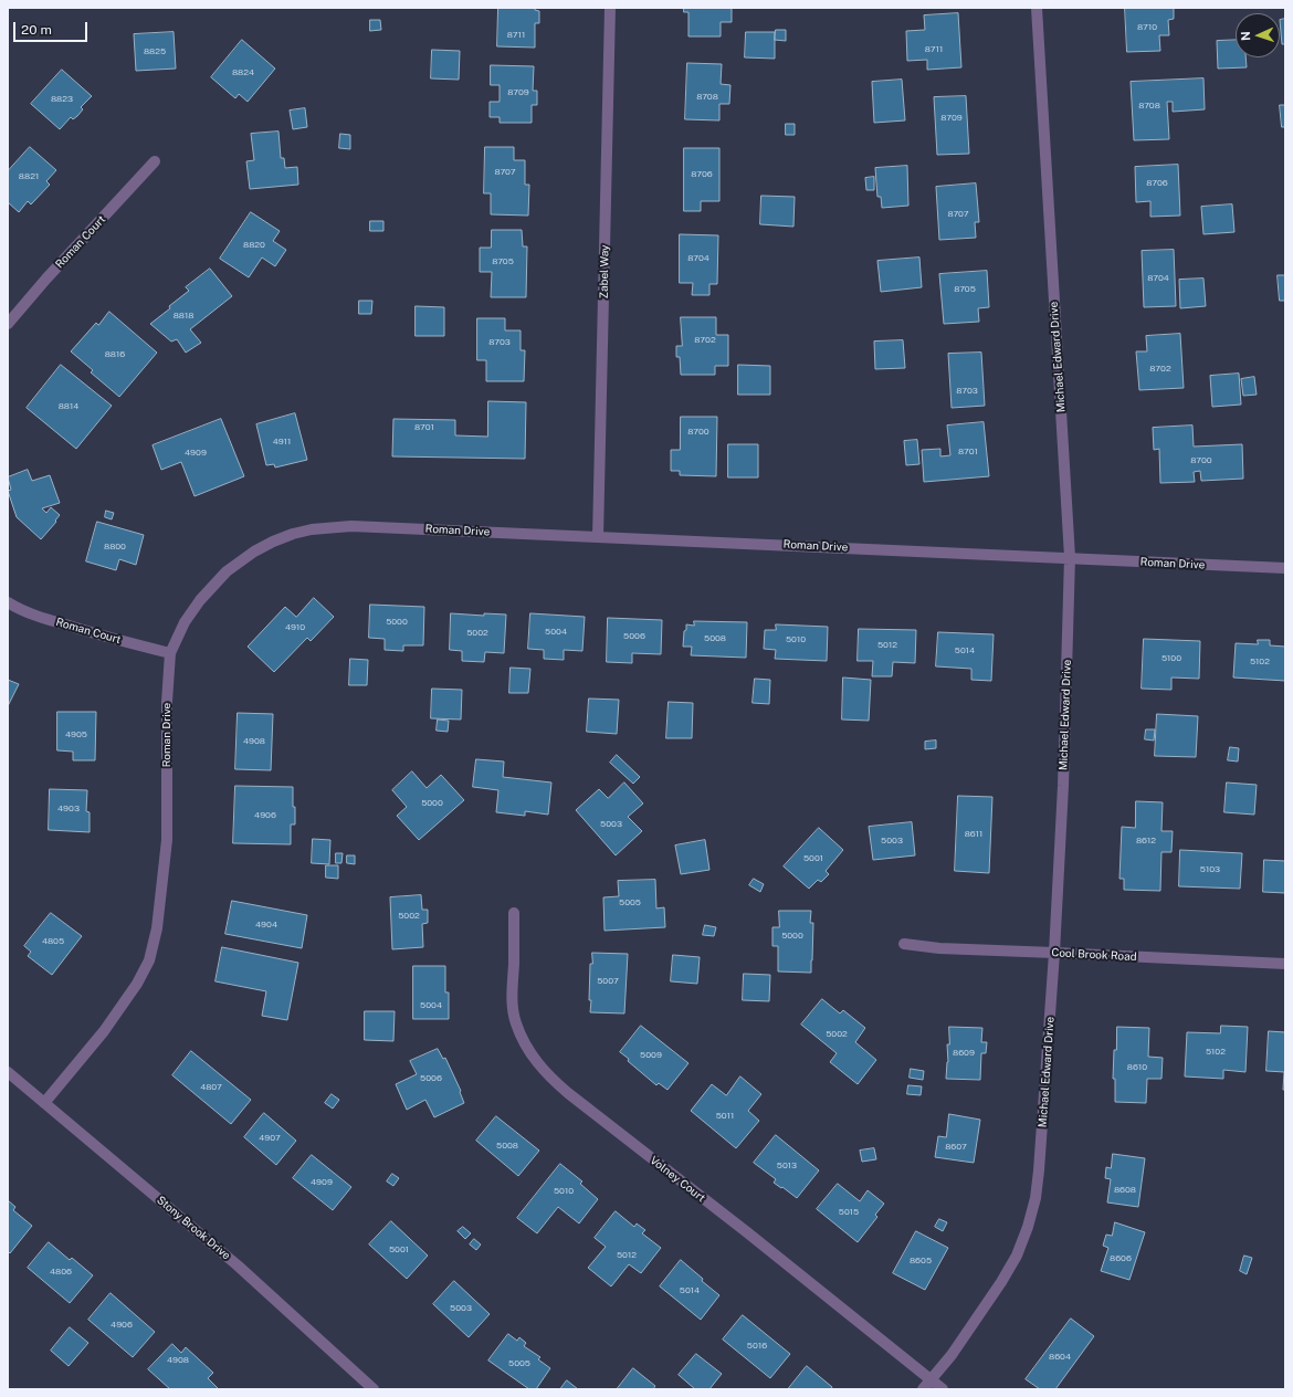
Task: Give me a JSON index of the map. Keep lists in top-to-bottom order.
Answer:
{
  "streets": {
    "street": [
      "Roman Court",
      "Zabel Way",
      "Michael Edward Drive",
      "Roman Drive",
      "Cool Brook Road",
      "Volney Court",
      "Stony Brook Drive"
    ]
  },
  "crossings": [
    ["Roman Court", "Roman Drive"],
    ["Zabel Way", "Roman Drive"],
    ["Michael Edward Drive", "Roman Drive"],
    ["Michael Edward Drive", "Cool Brook Road"],
    ["Michael Edward Drive", "Volney Court"],
    ["Roman Drive", "Stony Brook Drive"]
  ],
  "house_numbers": [
    "8710",
    "8711",
    "8711",
    "8825",
    "8824",
    "8709",
    "8708",
    "8823",
    "8708",
    "8709",
    "8707",
    "8706",
    "8821",
    "8706",
    "8707",
    "8820",
    "8704",
    "8705",
    "8704",
    "8705",
    "8818",
    "8702",
    "8703",
    "8816",
    "8702",
    "8703",
    "8814",
    "8701",
    "8700",
    "4911",
    "8701",
    "4909",
    "8700",
    "8800",
    "5000",
    "4910",
    "5004",
    "5002",
    "5006",
    "5008",
    "5010",
    "5012",
    "5014",
    "5100",
    "5102",
    "4905",
    "4908",
    "5000",
    "4903",
    "4906",
    "5003",
    "8611",
    "5003",
    "8612",
    "5001",
    "5103",
    "5005",
    "5002",
    "4904",
    "5000",
    "4805",
    "5007",
    "5004",
    "5002",
    "5102",
    "8609",
    "5009",
    "8610",
    "5006",
    "4807",
    "5011",
    "4907",
    "5008",
    "8607",
    "5013",
    "4909",
    "8608",
    "5010",
    "5015",
    "5001",
    "5012",
    "8606",
    "8605",
    "4806",
    "5014",
    "5003",
    "4906",
    "5016",
    "8604",
    "4908",
    "5005"
  ],
  "scale_bar": "20 m",
  "north": "left"
}
